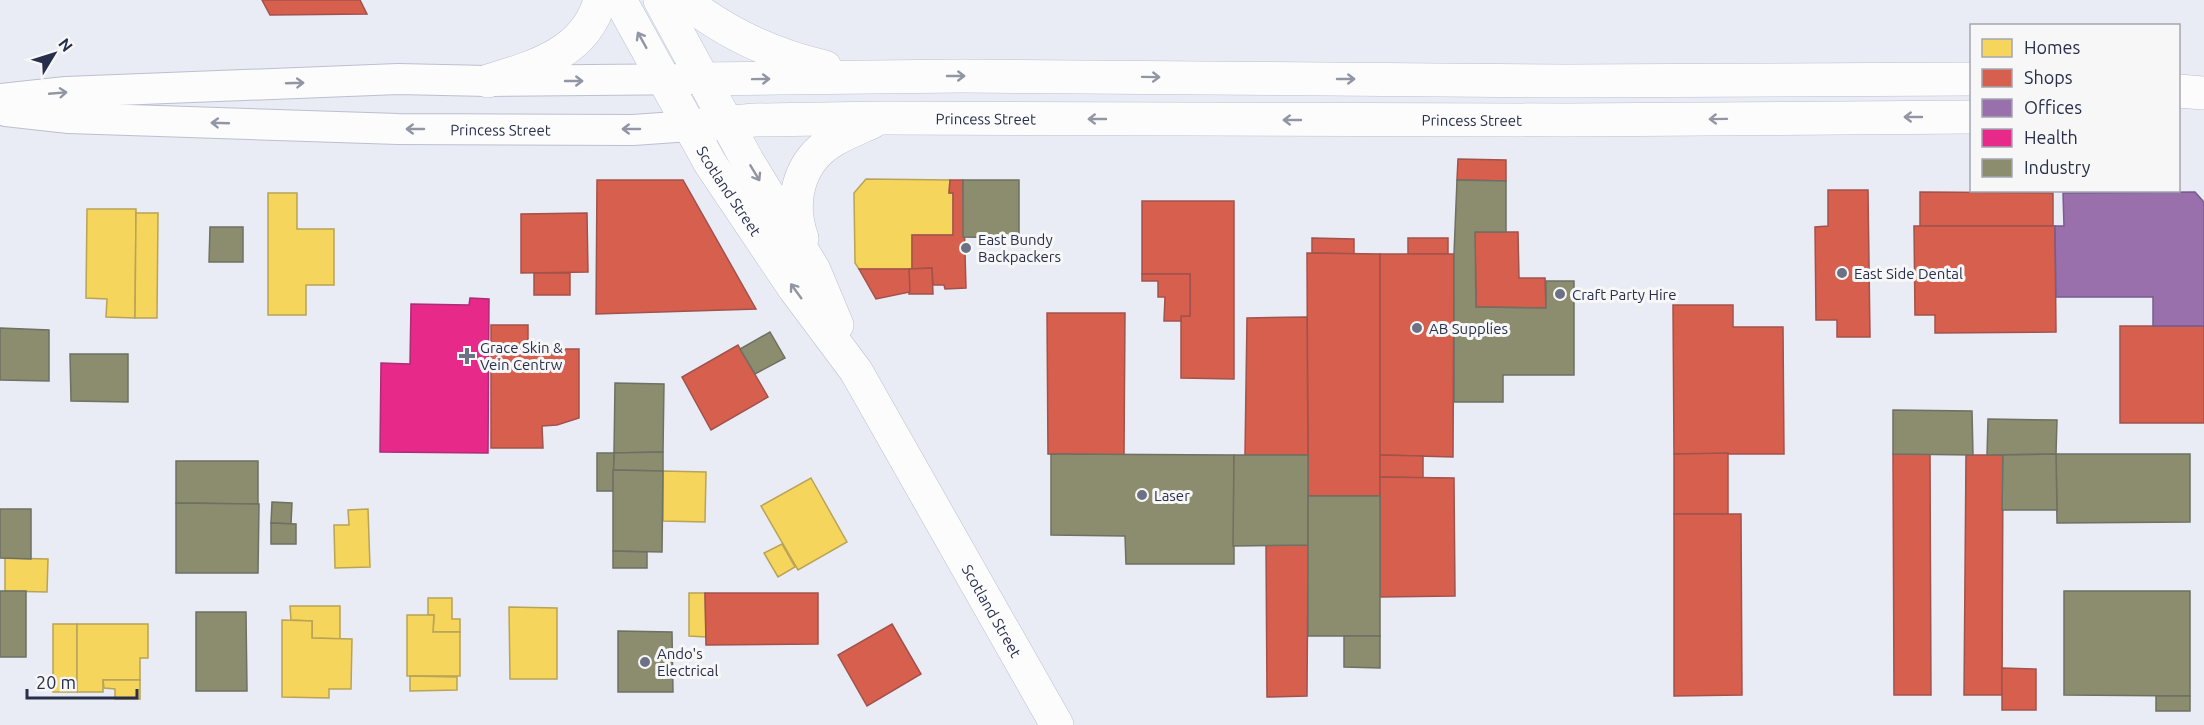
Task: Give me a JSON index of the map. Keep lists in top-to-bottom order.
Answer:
{
  "streets": {
    "main road": ["Princess Street", "Scotland Street"]
  },
  "crossings": [
    ["Princess Street", "Scotland Street"]
  ],
  "places": {
    "other": [
      "East Bundy Backpackers",
      "East Side Dental",
      "Craft Party Hire",
      "AB Supplies",
      "Laser",
      "Ando's Electrical"
    ],
    "health": ["Grace Skin & Vein Centrw"]
  },
  "legend": [
    "Homes",
    "Shops",
    "Offices",
    "Health",
    "Industry"
  ],
  "scale_bar": "20 m",
  "north": "top right"
}
